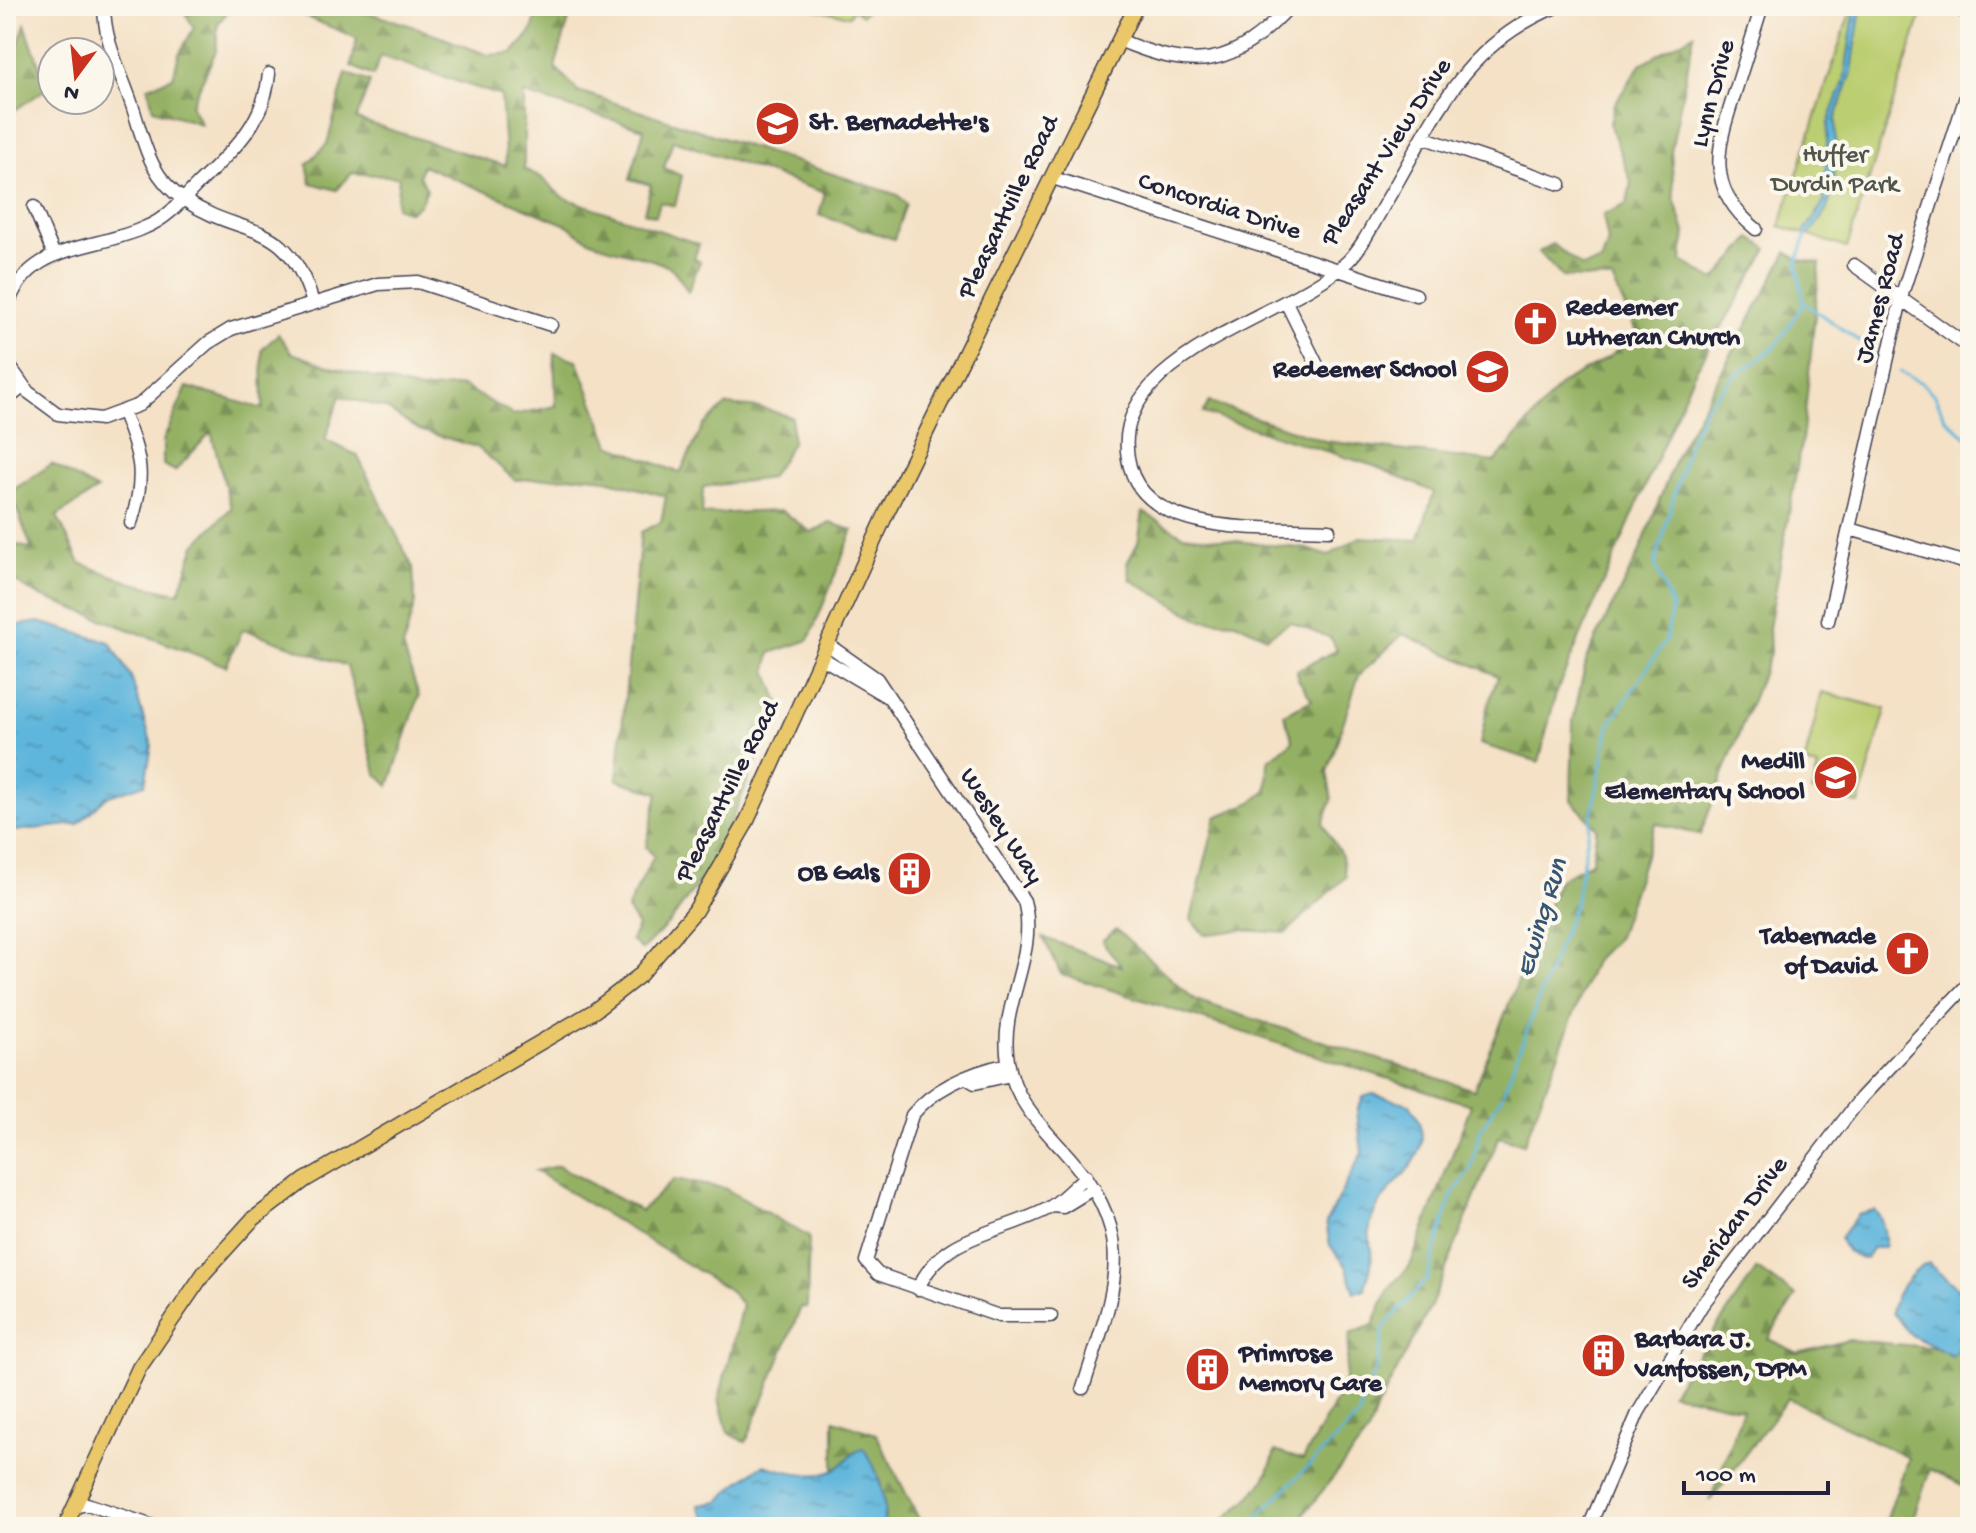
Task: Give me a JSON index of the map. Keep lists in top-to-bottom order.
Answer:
{
  "streets": {
    "main road": ["Pleasantville Road"],
    "street": [
      "Lynn Drive",
      "Pleasant View Drive",
      "Concordia Drive",
      "James Road",
      "Wesley Way",
      "Sheridan Drive"
    ]
  },
  "crossings": [
    ["Pleasant View Drive", "Concordia Drive"],
    ["Pleasantville Road", "Concordia Drive"],
    ["Pleasantville Road", "Wesley Way"]
  ],
  "water": ["Ewing Run"],
  "parks": ["Huffer Durdin Park"],
  "places": {
    "school or university": ["St. Bernadette's", "Redeemer School", "Medill Elementary School"],
    "church": ["Redeemer Lutheran Church", "Tabernacle of David"],
    "building": ["OB Gals", "Barbara J. Vanfossen, DPM", "Primrose Memory Care"]
  },
  "scale_bar": "100 m",
  "north": "bottom"
}
